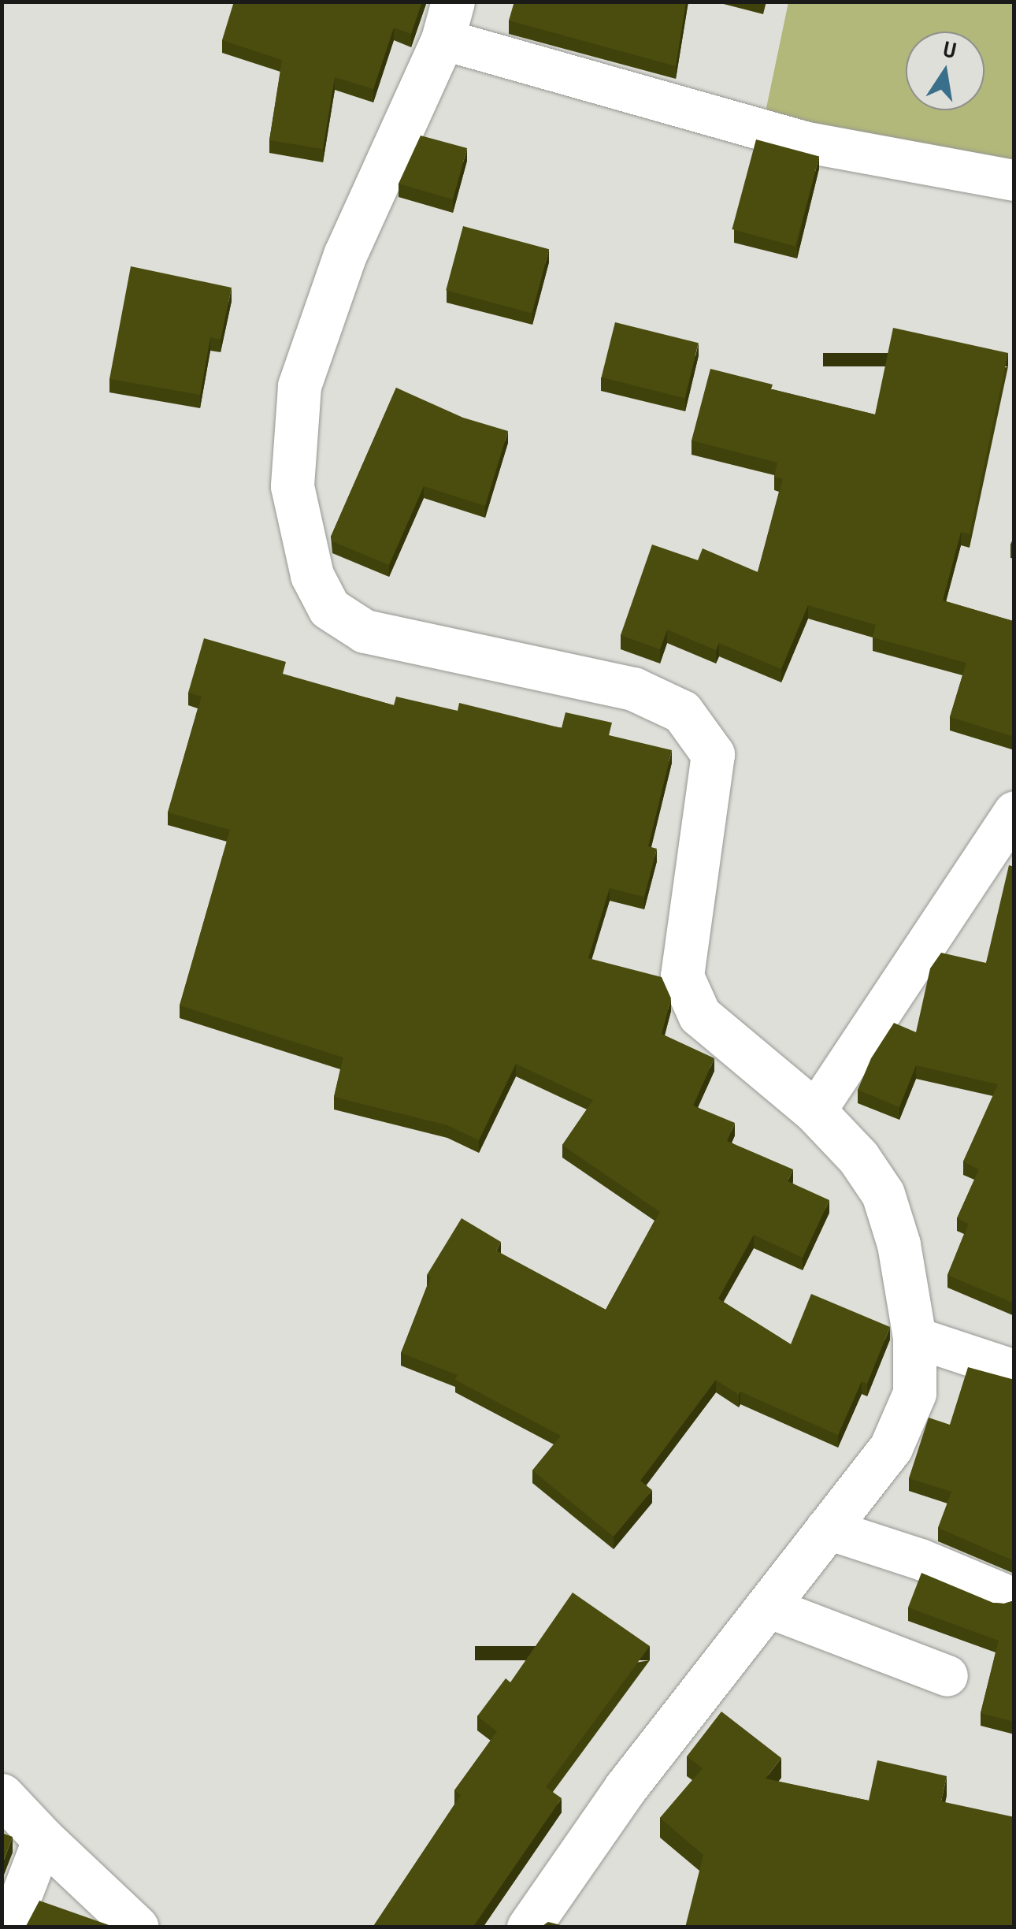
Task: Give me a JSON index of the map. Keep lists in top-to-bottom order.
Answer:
{
  "north": "top"
}
